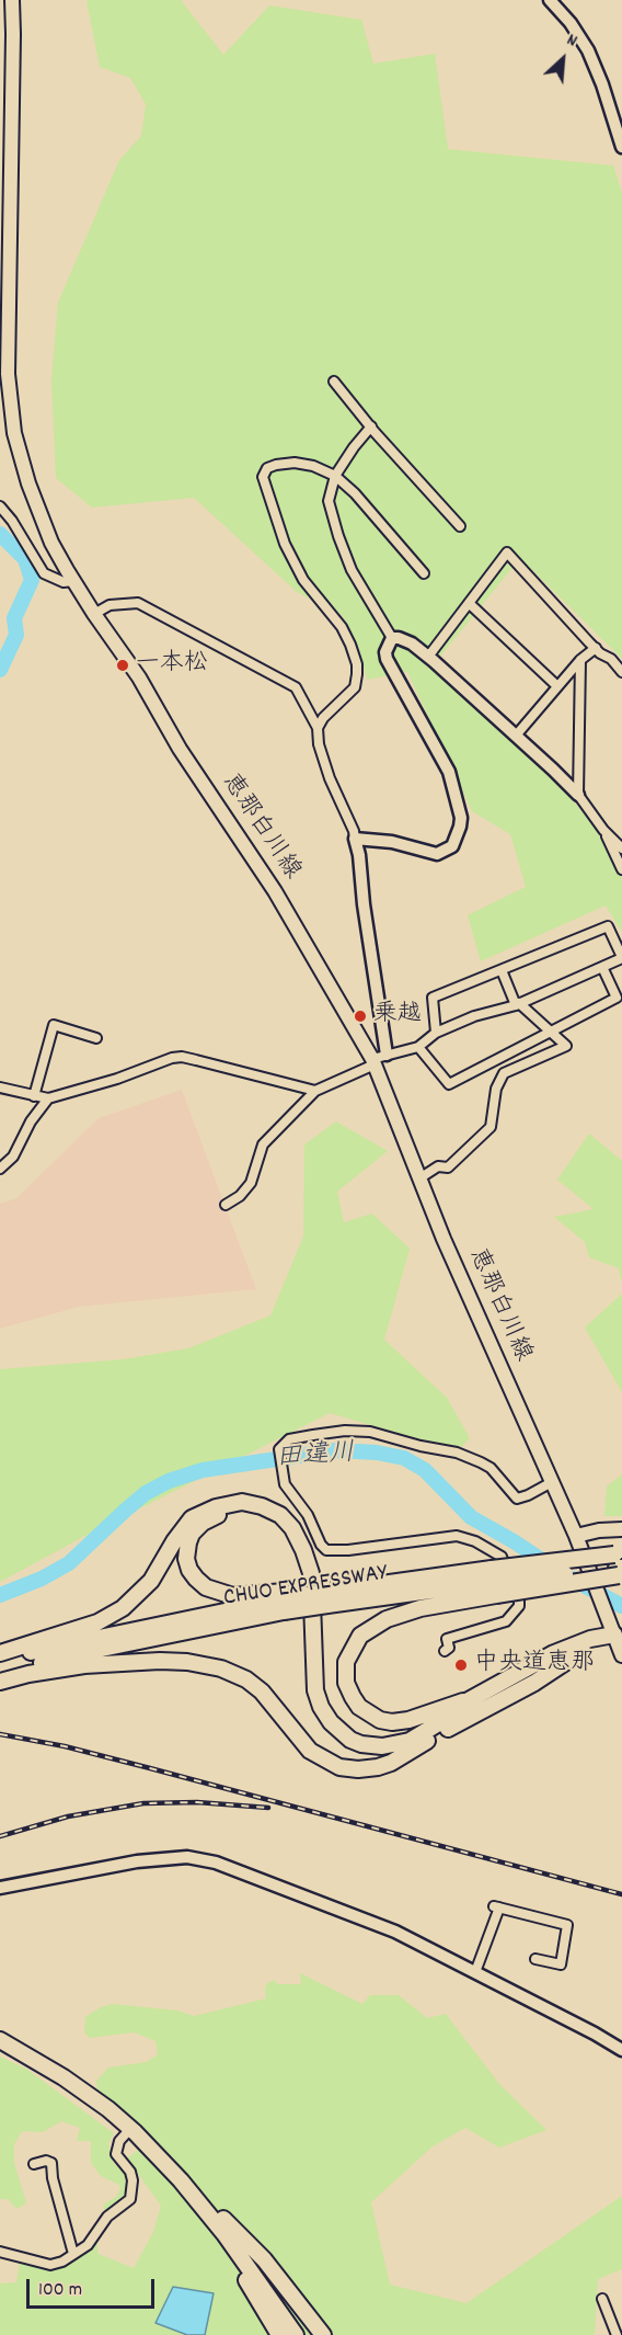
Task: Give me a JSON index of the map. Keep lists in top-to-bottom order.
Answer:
{
  "streets": {
    "highway": ["CHUO EXPRESSWAY"],
    "main road": ["恵那白川線"]
  },
  "water": ["田違川"],
  "places": ["一本松", "乗越", "中央道恵那"],
  "scale_bar": "100 m",
  "north": "top right"
}
